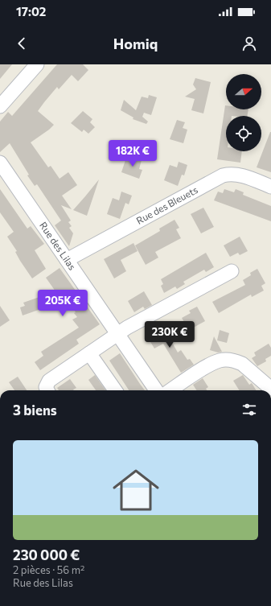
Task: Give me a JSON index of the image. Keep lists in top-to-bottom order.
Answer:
{
  "streets": {
    "street": ["Rue des Bleuets", "Rue des Lilas"]
  },
  "crossings": [
    ["Rue des Bleuets", "Rue des Lilas"]
  ],
  "north": "right",
  "page": {
    "status": "17:02",
    "header": "Homiq",
    "price": ["182K €", "205K €", "230K €"],
    "heading": "3 biens",
    "list": [
      {
        "name": "230 000 €",
        "note": "2 pièces · 56 m² · Rue des Lilas"
      }
    ]
  }
}
